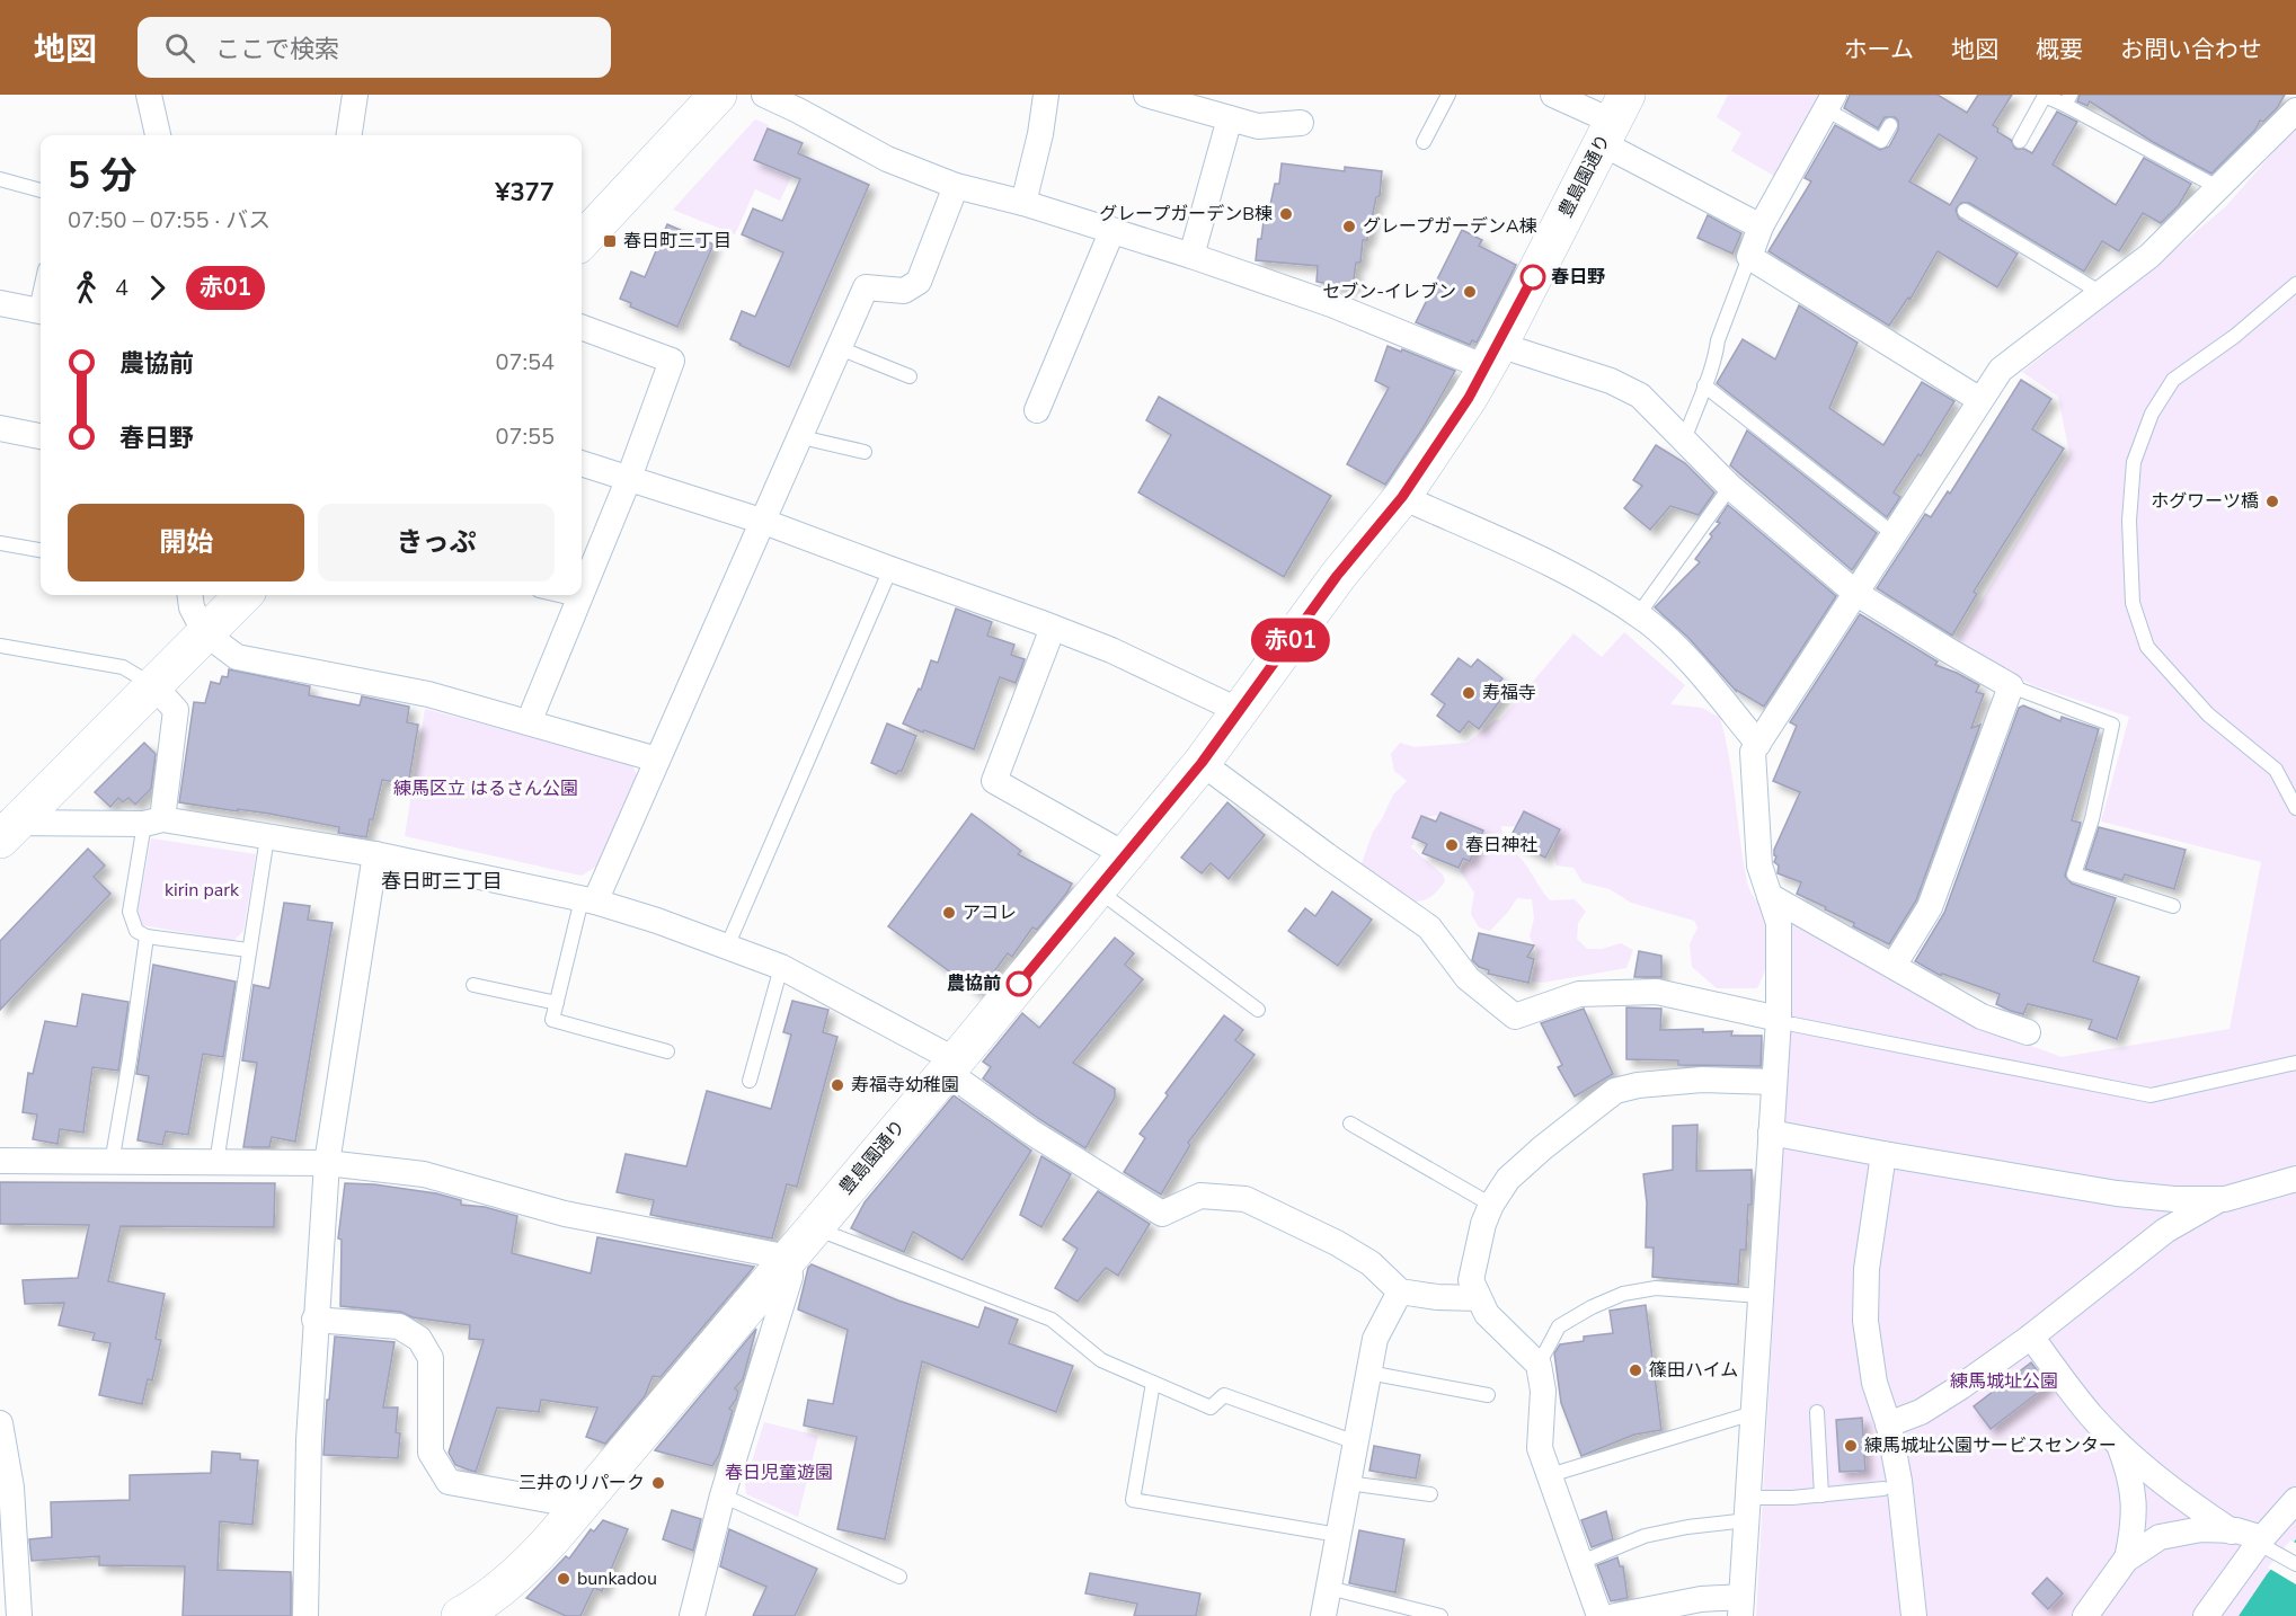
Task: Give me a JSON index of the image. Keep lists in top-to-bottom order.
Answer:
{
  "streets": {
    "street": ["豊島園通り"]
  },
  "districts": ["春日町三丁目"],
  "parks": [
    "練馬区立 はるさん公園",
    "kirin park",
    "練馬城址公園",
    "春日児童遊園"
  ],
  "places": {
    "other": [
      "グレープガーデンB棟",
      "グレープガーデンA棟",
      "春日野",
      "セブン-イレブン",
      "ホグワーツ橋",
      "寿福寺",
      "春日神社",
      "アコレ",
      "農協前",
      "寿福寺幼稚園",
      "篠田ハイム",
      "練馬城址公園サービスセンター",
      "三井のリパーク",
      "bunkadou"
    ],
    "transit": ["春日町三丁目"]
  },
  "lines": ["bus line 赤01"],
  "page": {
    "header": "地図",
    "search": "ここで検索",
    "nav": [
      "ホーム",
      "地図",
      "概要",
      "お問い合わせ"
    ],
    "on_map": "赤01",
    "heading": ["5 分", "07:50 – 07:55 · バス", "¥377"],
    "legs": ["4", "赤01"],
    "list": [
      {
        "name": "農協前",
        "value": "07:54"
      },
      {
        "name": "春日野",
        "value": "07:55"
      }
    ],
    "buttons": ["開始", "きっぷ"]
  }
}
